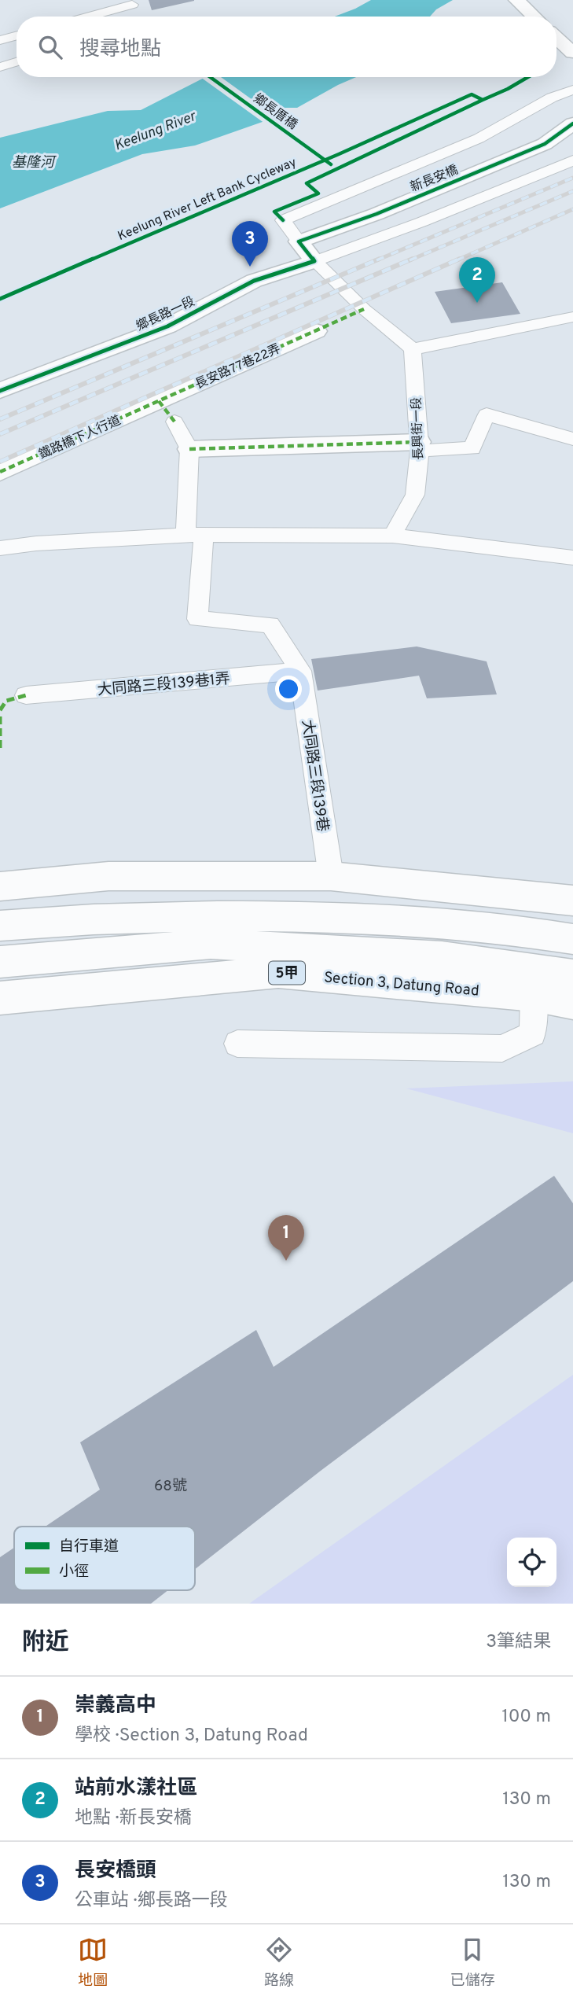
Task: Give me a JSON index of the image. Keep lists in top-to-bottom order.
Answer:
{
  "streets": {
    "main road": [
      "新長安橋",
      "鄉長路一段",
      "長安路77巷22弄",
      "鐵路橋下人行道",
      "5甲",
      "Section 3, Datung Road"
    ],
    "lane": ["長興街一段", "大同路三段139巷1弄", "大同路三段139巷"],
    "cycle path": ["鄉長厝橋", "Keelung River Left Bank Cycleway"]
  },
  "crossings": [
    ["長安路77巷22弄", "鐵路橋下人行道"],
    ["大同路三段139巷1弄", "大同路三段139巷"]
  ],
  "water": ["Keelung River", "基隆河"],
  "house_numbers": ["68號"],
  "legend": ["自行車道", "小徑"],
  "page": {
    "search": "搜尋地點",
    "pins": ["3", "2", "1"],
    "heading": ["附近", "3筆結果"],
    "list": [
      {
        "mark": "1",
        "name": "崇義高中",
        "note": "學校 · Section 3, Datung Road",
        "value": "100 m"
      },
      {
        "mark": "2",
        "name": "站前水漾社區",
        "note": "地點 · 新長安橋",
        "value": "130 m"
      },
      {
        "mark": "3",
        "name": "長安橋頭",
        "note": "公車站 · 鄉長路一段",
        "value": "130 m"
      }
    ],
    "nav": ["地圖", "路線", "已儲存"]
  }
}
